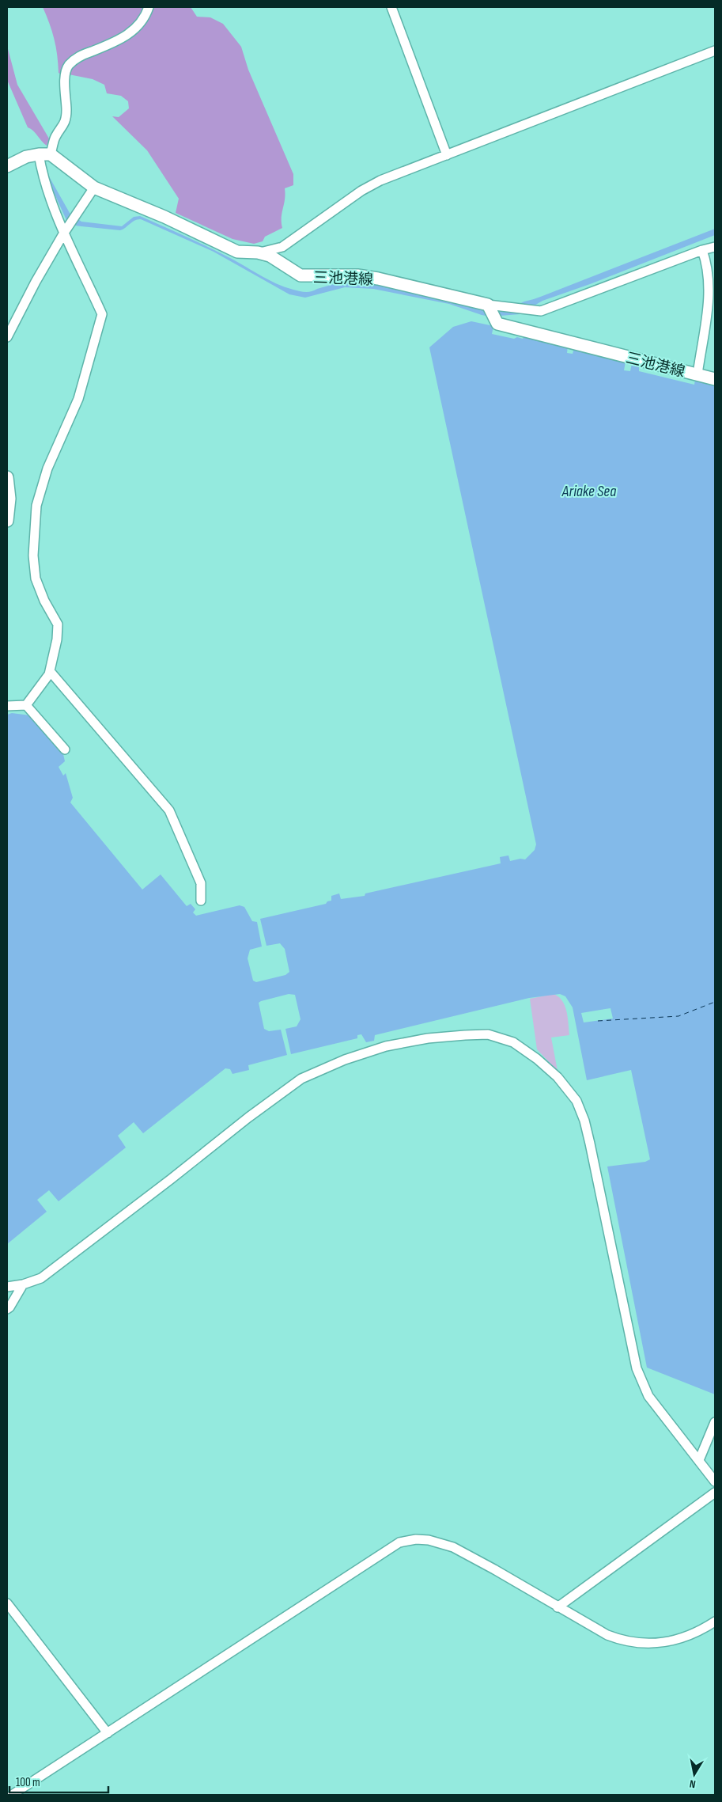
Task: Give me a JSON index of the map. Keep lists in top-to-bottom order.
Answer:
{
  "streets": {
    "main road": ["三池港線"]
  },
  "water": ["Ariake Sea"],
  "scale_bar": "100 m",
  "north": "bottom"
}
